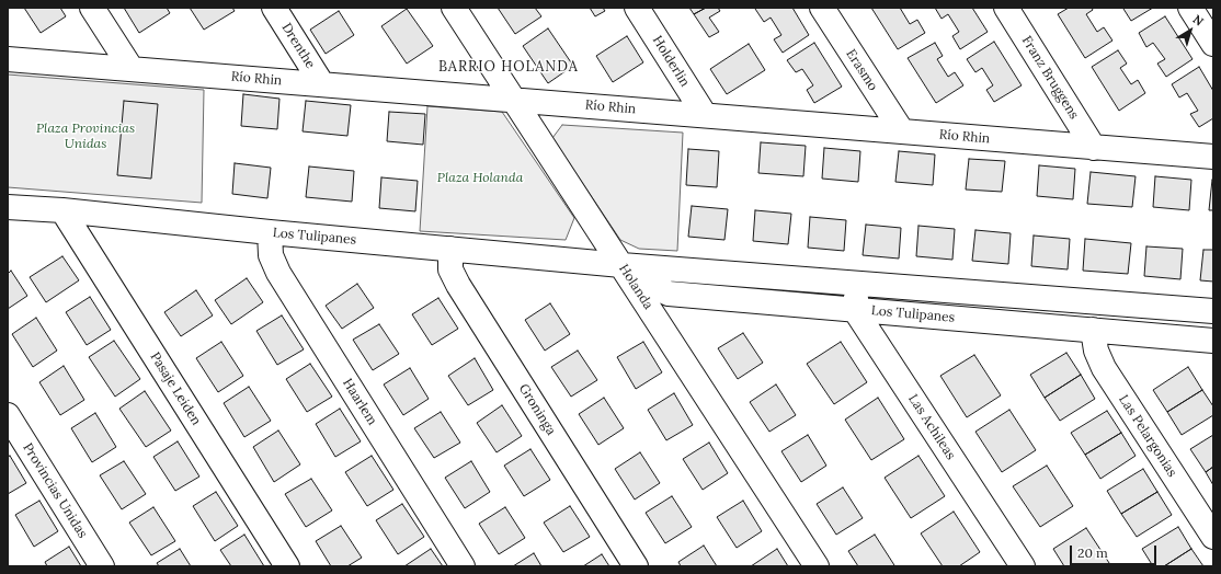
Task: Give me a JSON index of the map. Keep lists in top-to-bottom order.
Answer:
{
  "streets": {
    "street": [
      "Drenthe",
      "Holderlin",
      "Erasmo",
      "Franz Bruggens",
      "Río Rhin",
      "Los Tulipanes",
      "Holanda",
      "Pasaje Leiden",
      "Haarlem",
      "Groninga",
      "Las Achileas",
      "Las Pelargonias",
      "Provincias Unidas"
    ]
  },
  "crossings": [
    ["Drenthe", "Río Rhin"],
    ["Holderlin", "Río Rhin"],
    ["Erasmo", "Río Rhin"],
    ["Franz Bruggens", "Río Rhin"],
    ["Río Rhin", "Holanda"],
    ["Los Tulipanes", "Holanda"],
    ["Los Tulipanes", "Pasaje Leiden"],
    ["Los Tulipanes", "Haarlem"],
    ["Los Tulipanes", "Groninga"],
    ["Los Tulipanes", "Las Achileas"],
    ["Los Tulipanes", "Las Pelargonias"]
  ],
  "districts": ["BARRIO HOLANDA"],
  "parks": ["Plaza Provincias Unidas", "Plaza Holanda"],
  "scale_bar": "20 m",
  "north": "top right"
}
